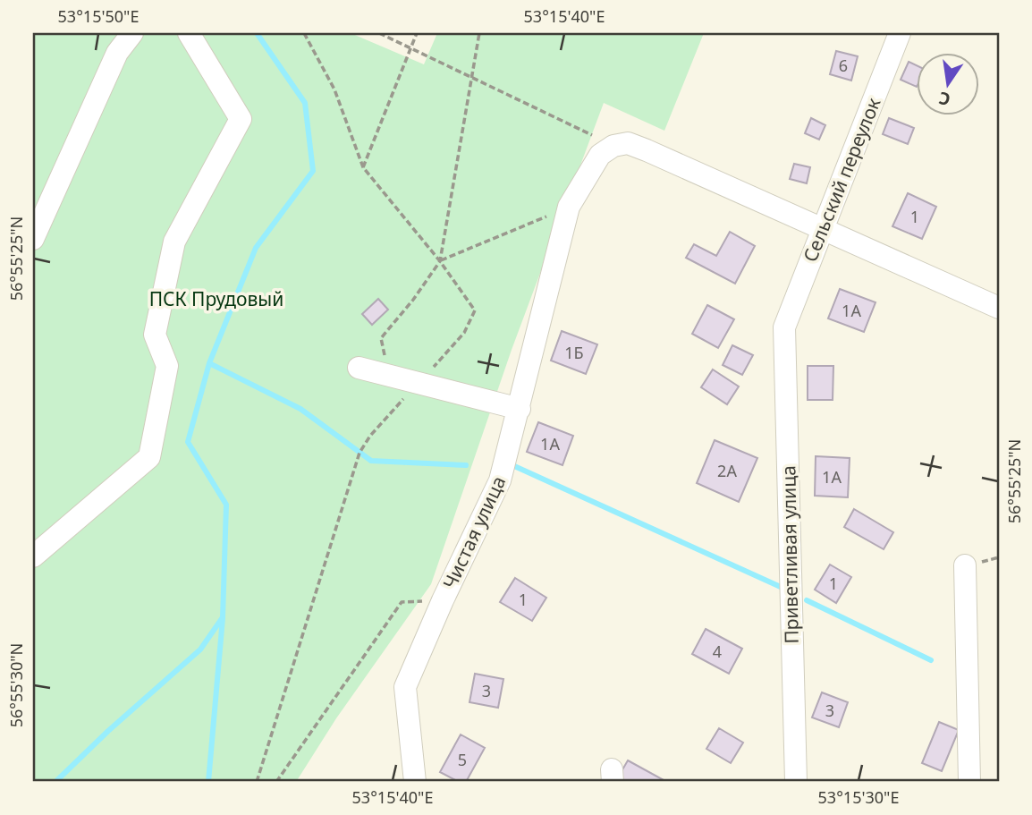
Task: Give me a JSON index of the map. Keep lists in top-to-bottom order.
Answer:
{
  "streets": {
    "street": ["Сельский переулок", "Чистая улица", "Приветливая улица"]
  },
  "crossings": [
    ["Сельский переулок", "Приветливая улица"]
  ],
  "parks": ["ПСК Прудовый"],
  "house_numbers": [
    "6",
    "1",
    "1А",
    "1Б",
    "1А",
    "2А",
    "1А",
    "1",
    "1",
    "4",
    "3",
    "3",
    "5"
  ],
  "north": "bottom",
  "coordinates": [
    "53°15'50\"E",
    "53°15'40\"E",
    "56°55'25\"N",
    "56°55'30\"N",
    "53°15'30\"E"
  ]
}
